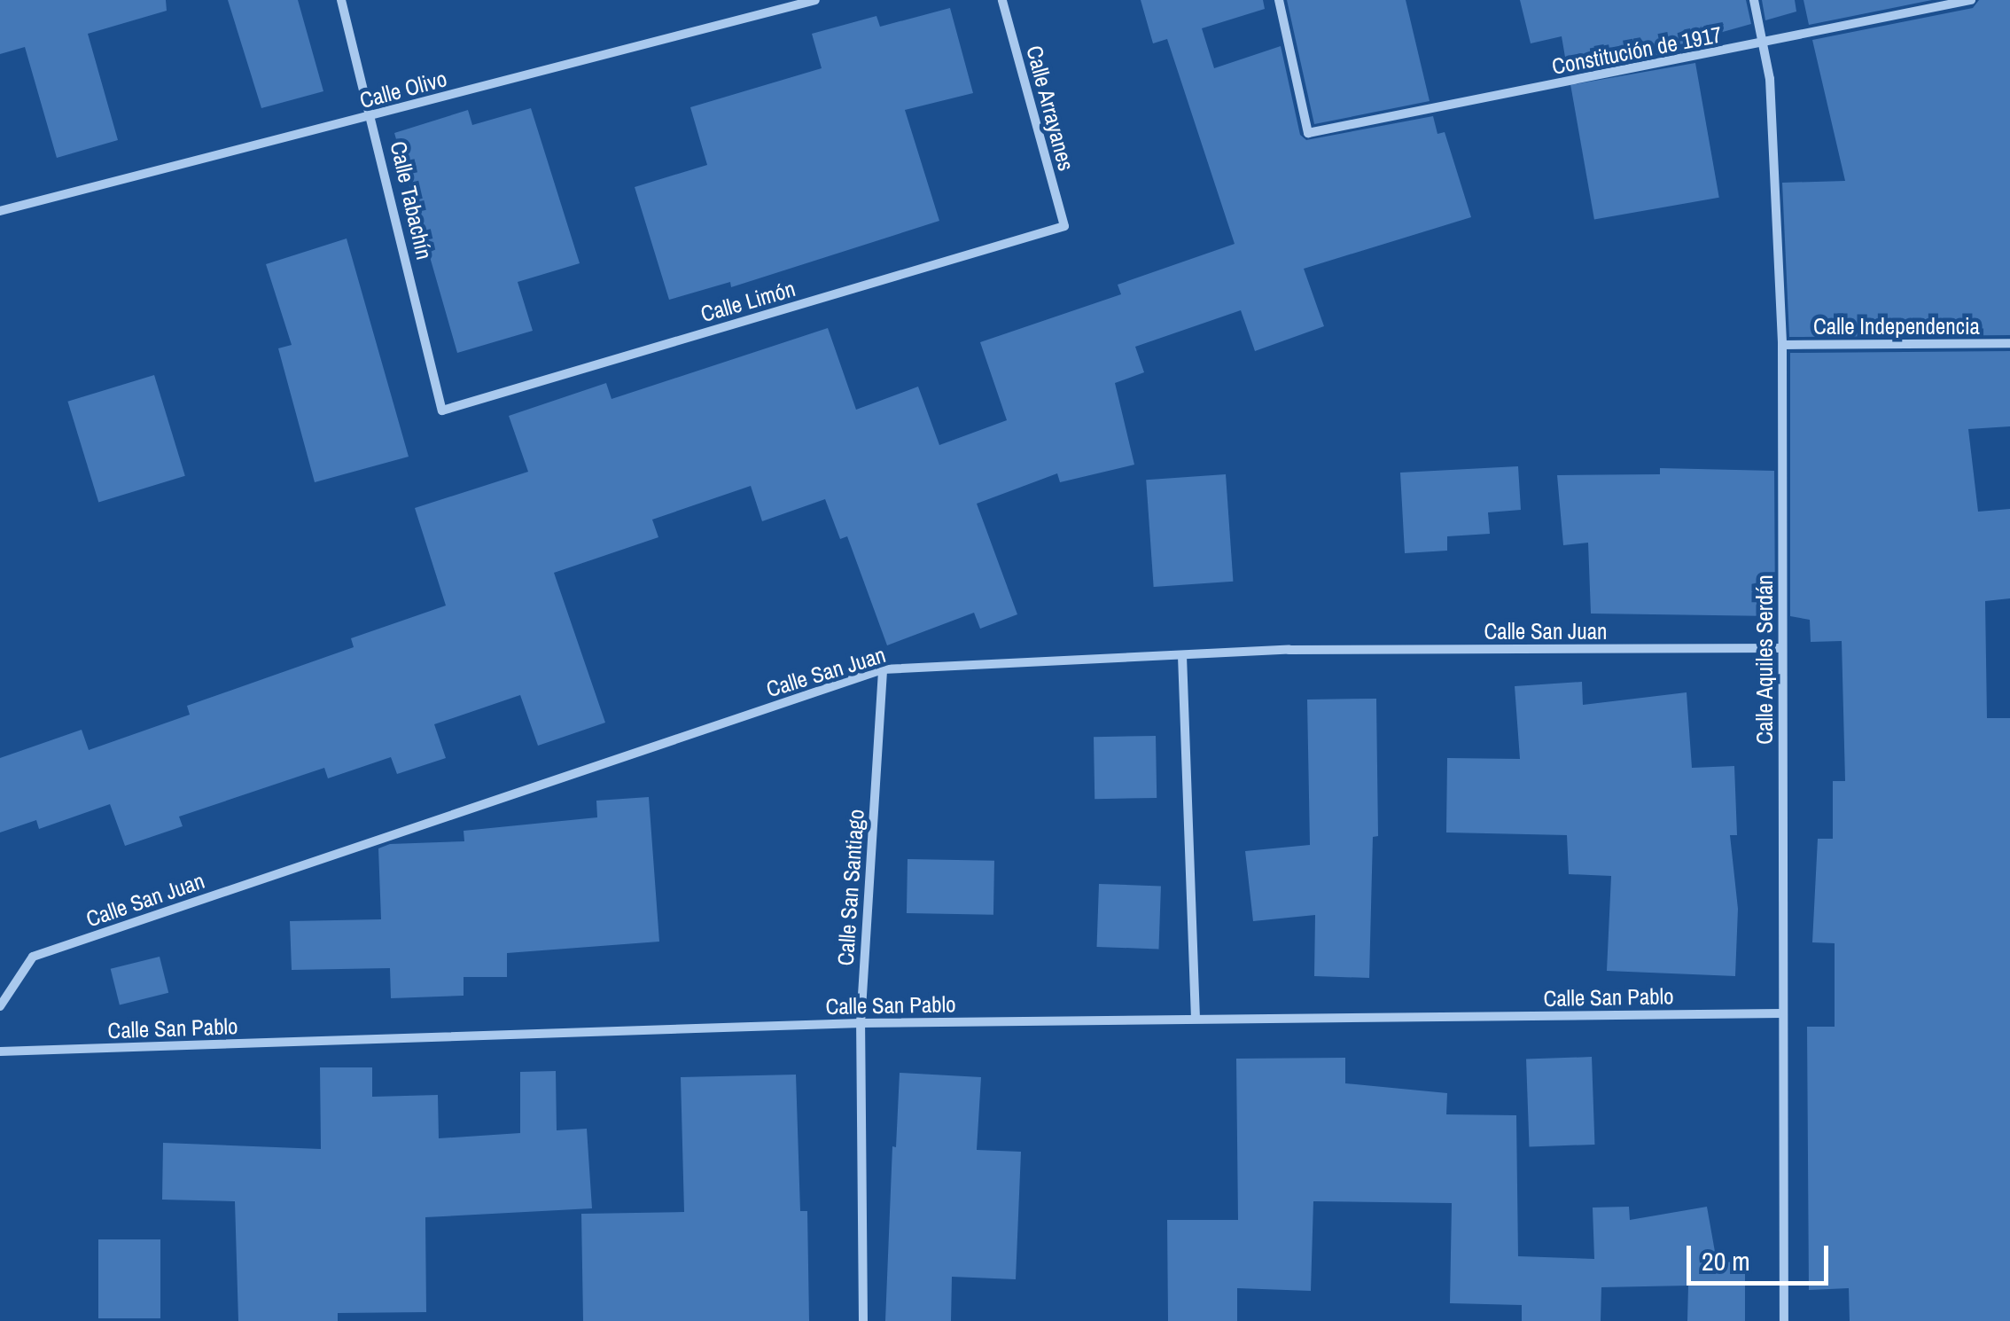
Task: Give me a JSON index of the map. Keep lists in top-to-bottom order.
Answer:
{
  "streets": {
    "street": [
      "Constitución de 1917",
      "Calle Olivo",
      "Calle Arrayanes",
      "Calle Tabachín",
      "Calle Limón",
      "Calle Independencia",
      "Calle San Juan",
      "Calle Aquiles Serdán",
      "Calle San Santiago",
      "Calle San Pablo"
    ]
  },
  "crossings": [
    ["Constitución de 1917", "Calle Aquiles Serdán"],
    ["Calle Olivo", "Calle Tabachín"],
    ["Calle Arrayanes", "Calle Limón"],
    ["Calle Tabachín", "Calle Limón"],
    ["Calle Independencia", "Calle Aquiles Serdán"],
    ["Calle San Juan", "Calle Aquiles Serdán"],
    ["Calle San Juan", "Calle San Santiago"],
    ["Calle Aquiles Serdán", "Calle San Pablo"],
    ["Calle San Santiago", "Calle San Pablo"]
  ],
  "scale_bar": "20 m"
}
